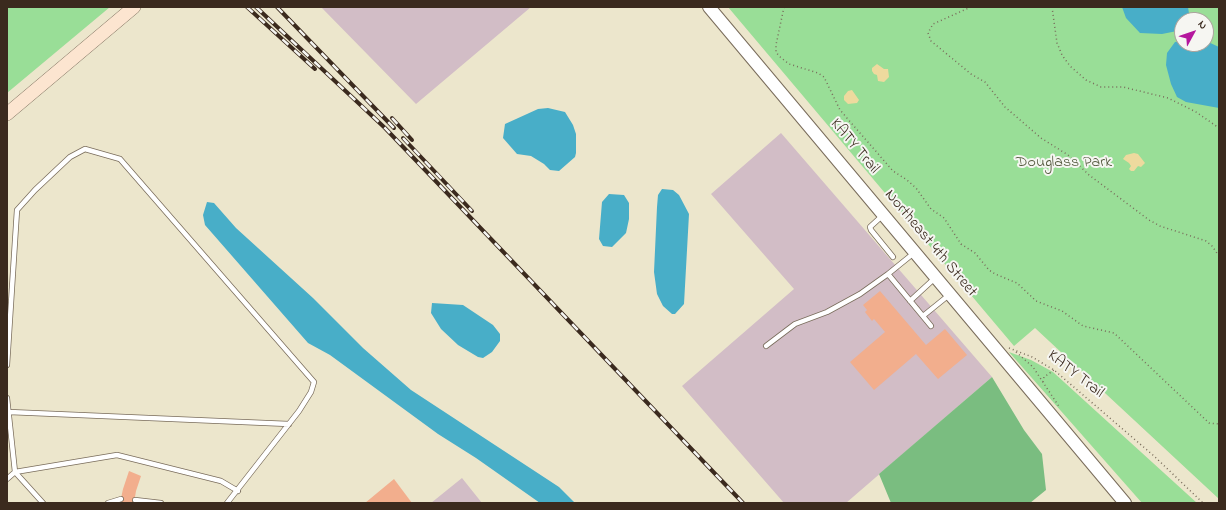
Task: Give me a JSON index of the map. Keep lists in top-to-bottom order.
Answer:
{
  "streets": {
    "street": ["Northeast 4th Street"],
    "path": ["KATY Trail"]
  },
  "parks": ["Douglass Park"],
  "north": "top right"
}
